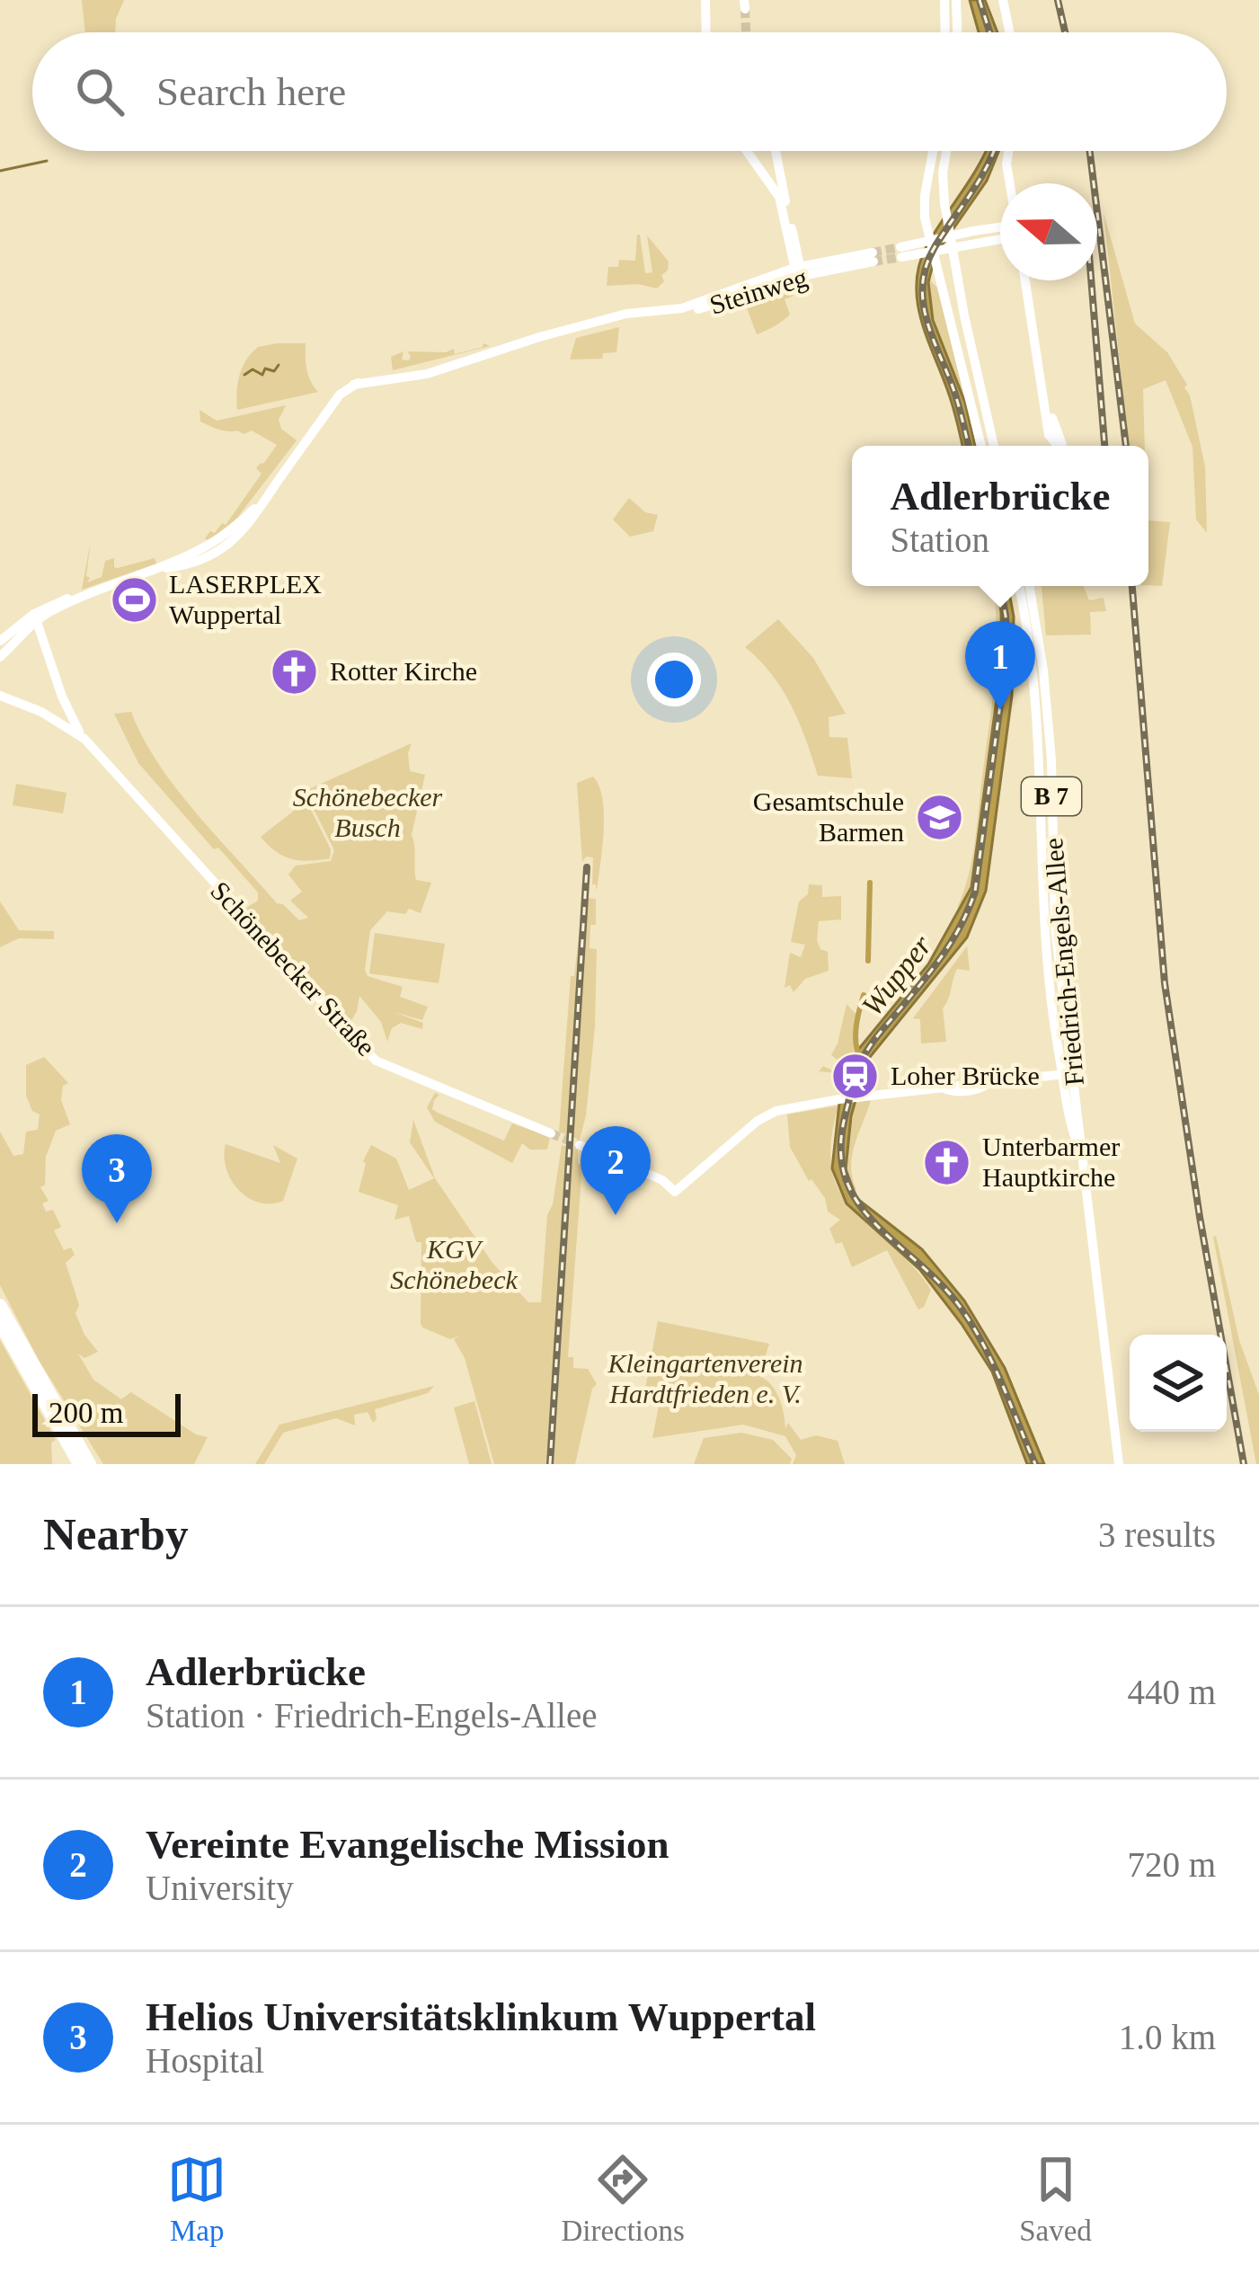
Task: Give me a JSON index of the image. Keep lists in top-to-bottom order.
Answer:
{
  "streets": {
    "main road": [
      "Steinweg",
      "B 7",
      "Friedrich-Engels-Allee",
      "Schönebecker Straße"
    ]
  },
  "crossings": [
    ["Steinweg", "Schönebecker Straße"]
  ],
  "water": ["Wupper"],
  "parks": ["Schönebecker Busch", "KGV Schönebeck", "Kleingartenverein Hardtfrieden e. V."],
  "places": {
    "sports": ["LASERPLEX Wuppertal"],
    "church": ["Rotter Kirche", "Unterbarmer Hauptkirche"],
    "school or university": ["Gesamtschule Barmen"],
    "station": ["Loher Brücke"]
  },
  "scale_bar": "200 m",
  "north": "left",
  "page": {
    "search": "Search here",
    "popup": ["Adlerbrücke", "Station"],
    "pins": ["1", "2", "3"],
    "scale": "200 m",
    "heading": ["Nearby", "3 results"],
    "list": [
      {
        "mark": "1",
        "name": "Adlerbrücke",
        "note": "Station · Friedrich-Engels-Allee",
        "value": "440 m"
      },
      {
        "mark": "2",
        "name": "Vereinte Evangelische Mission",
        "note": "University",
        "value": "720 m"
      },
      {
        "mark": "3",
        "name": "Helios Universitätsklinkum Wuppertal",
        "note": "Hospital",
        "value": "1.0 km"
      }
    ],
    "nav": ["Map", "Directions", "Saved"]
  }
}
